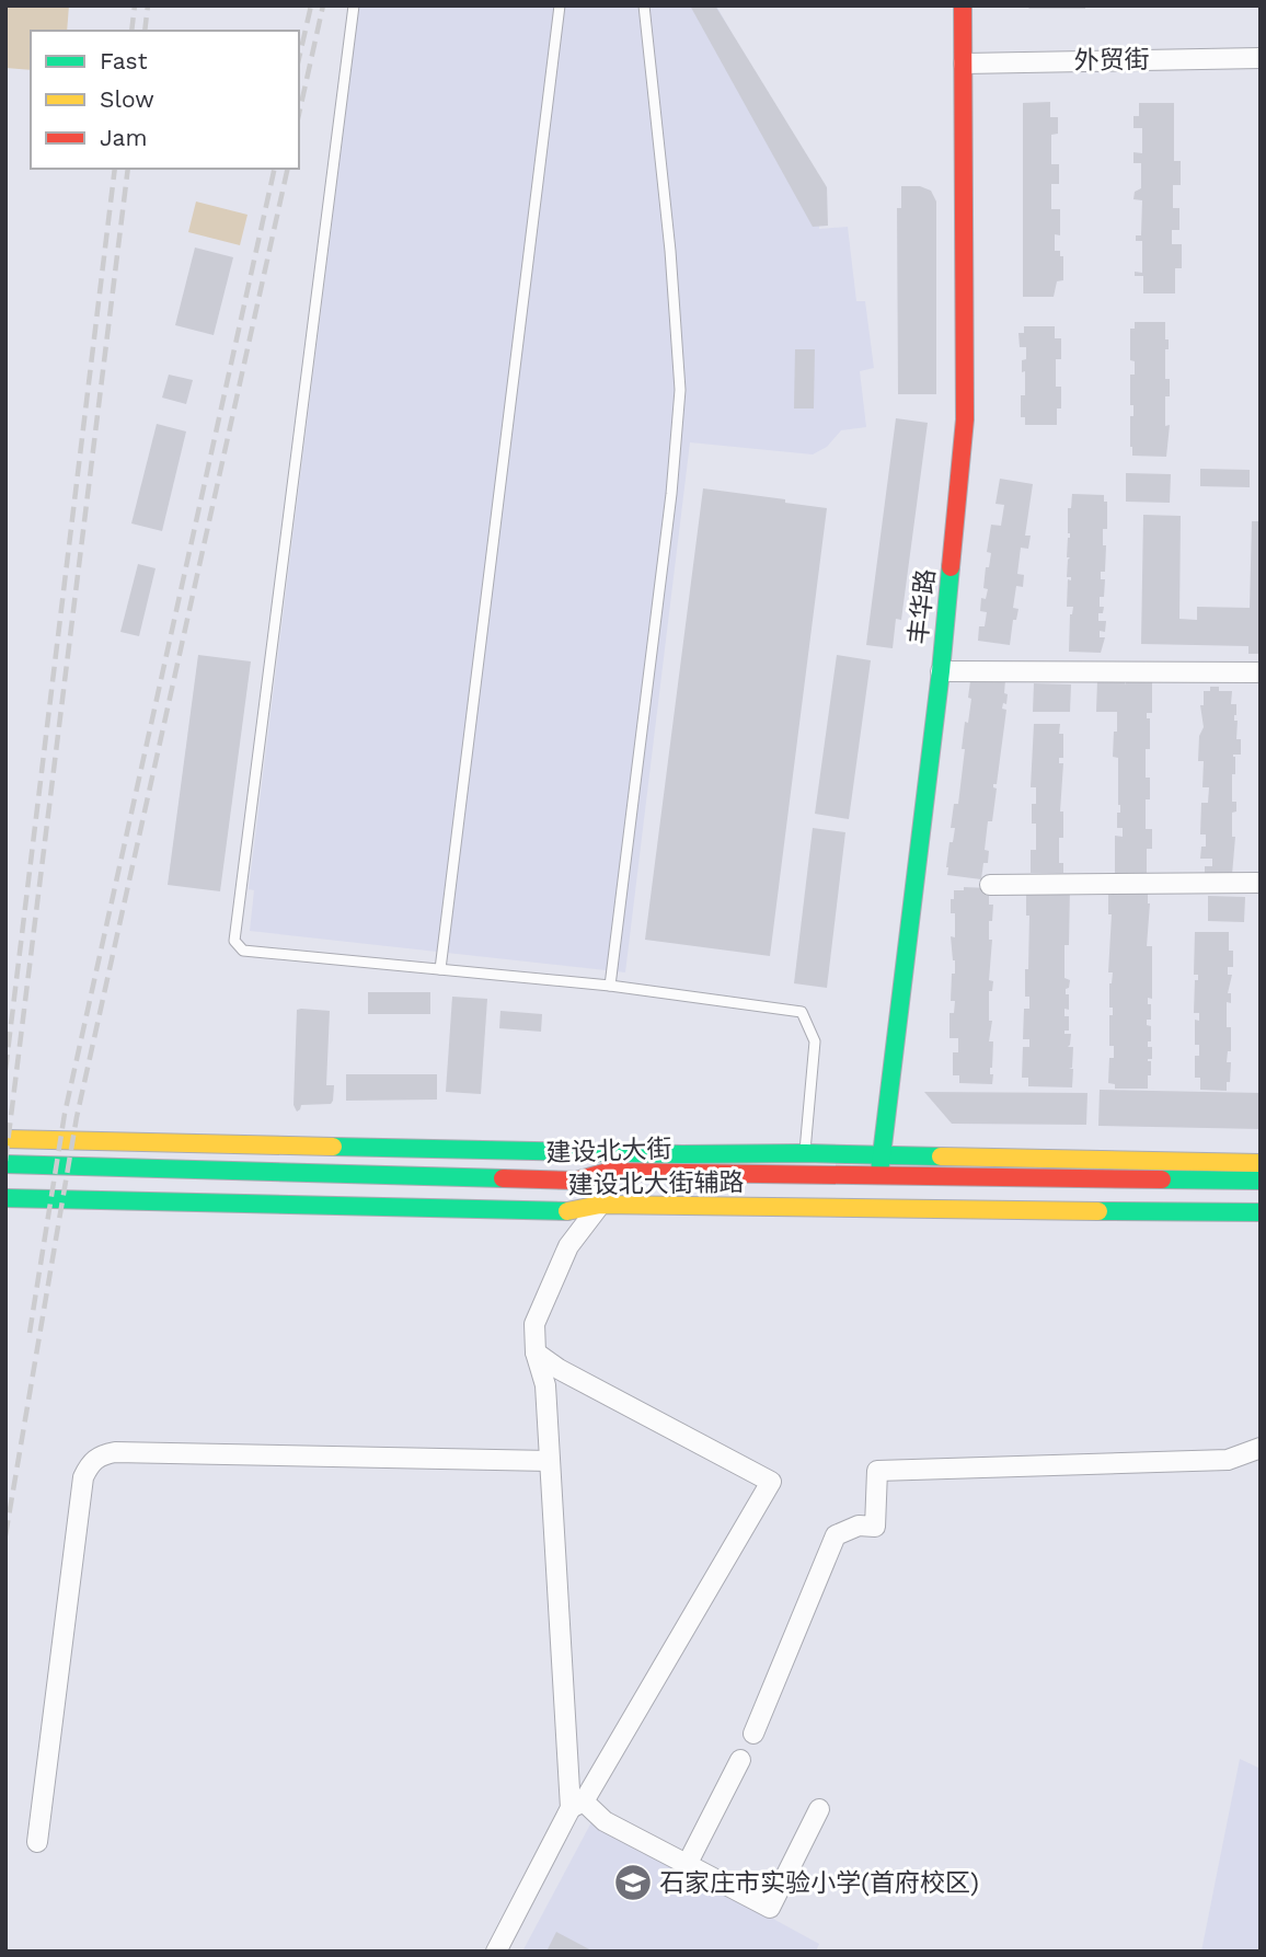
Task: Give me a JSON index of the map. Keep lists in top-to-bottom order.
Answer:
{
  "streets": {
    "street": [
      "外贸街",
      "丰华路",
      "建设北大街",
      "建设北大街辅路"
    ]
  },
  "crossings": [
    ["外贸街", "丰华路"],
    ["丰华路", "建设北大街"],
    ["丰华路", "建设北大街辅路"]
  ],
  "places": {
    "school or university": ["石家庄市实验小学(首府校区)"]
  },
  "legend": ["Fast", "Slow", "Jam"]
}
